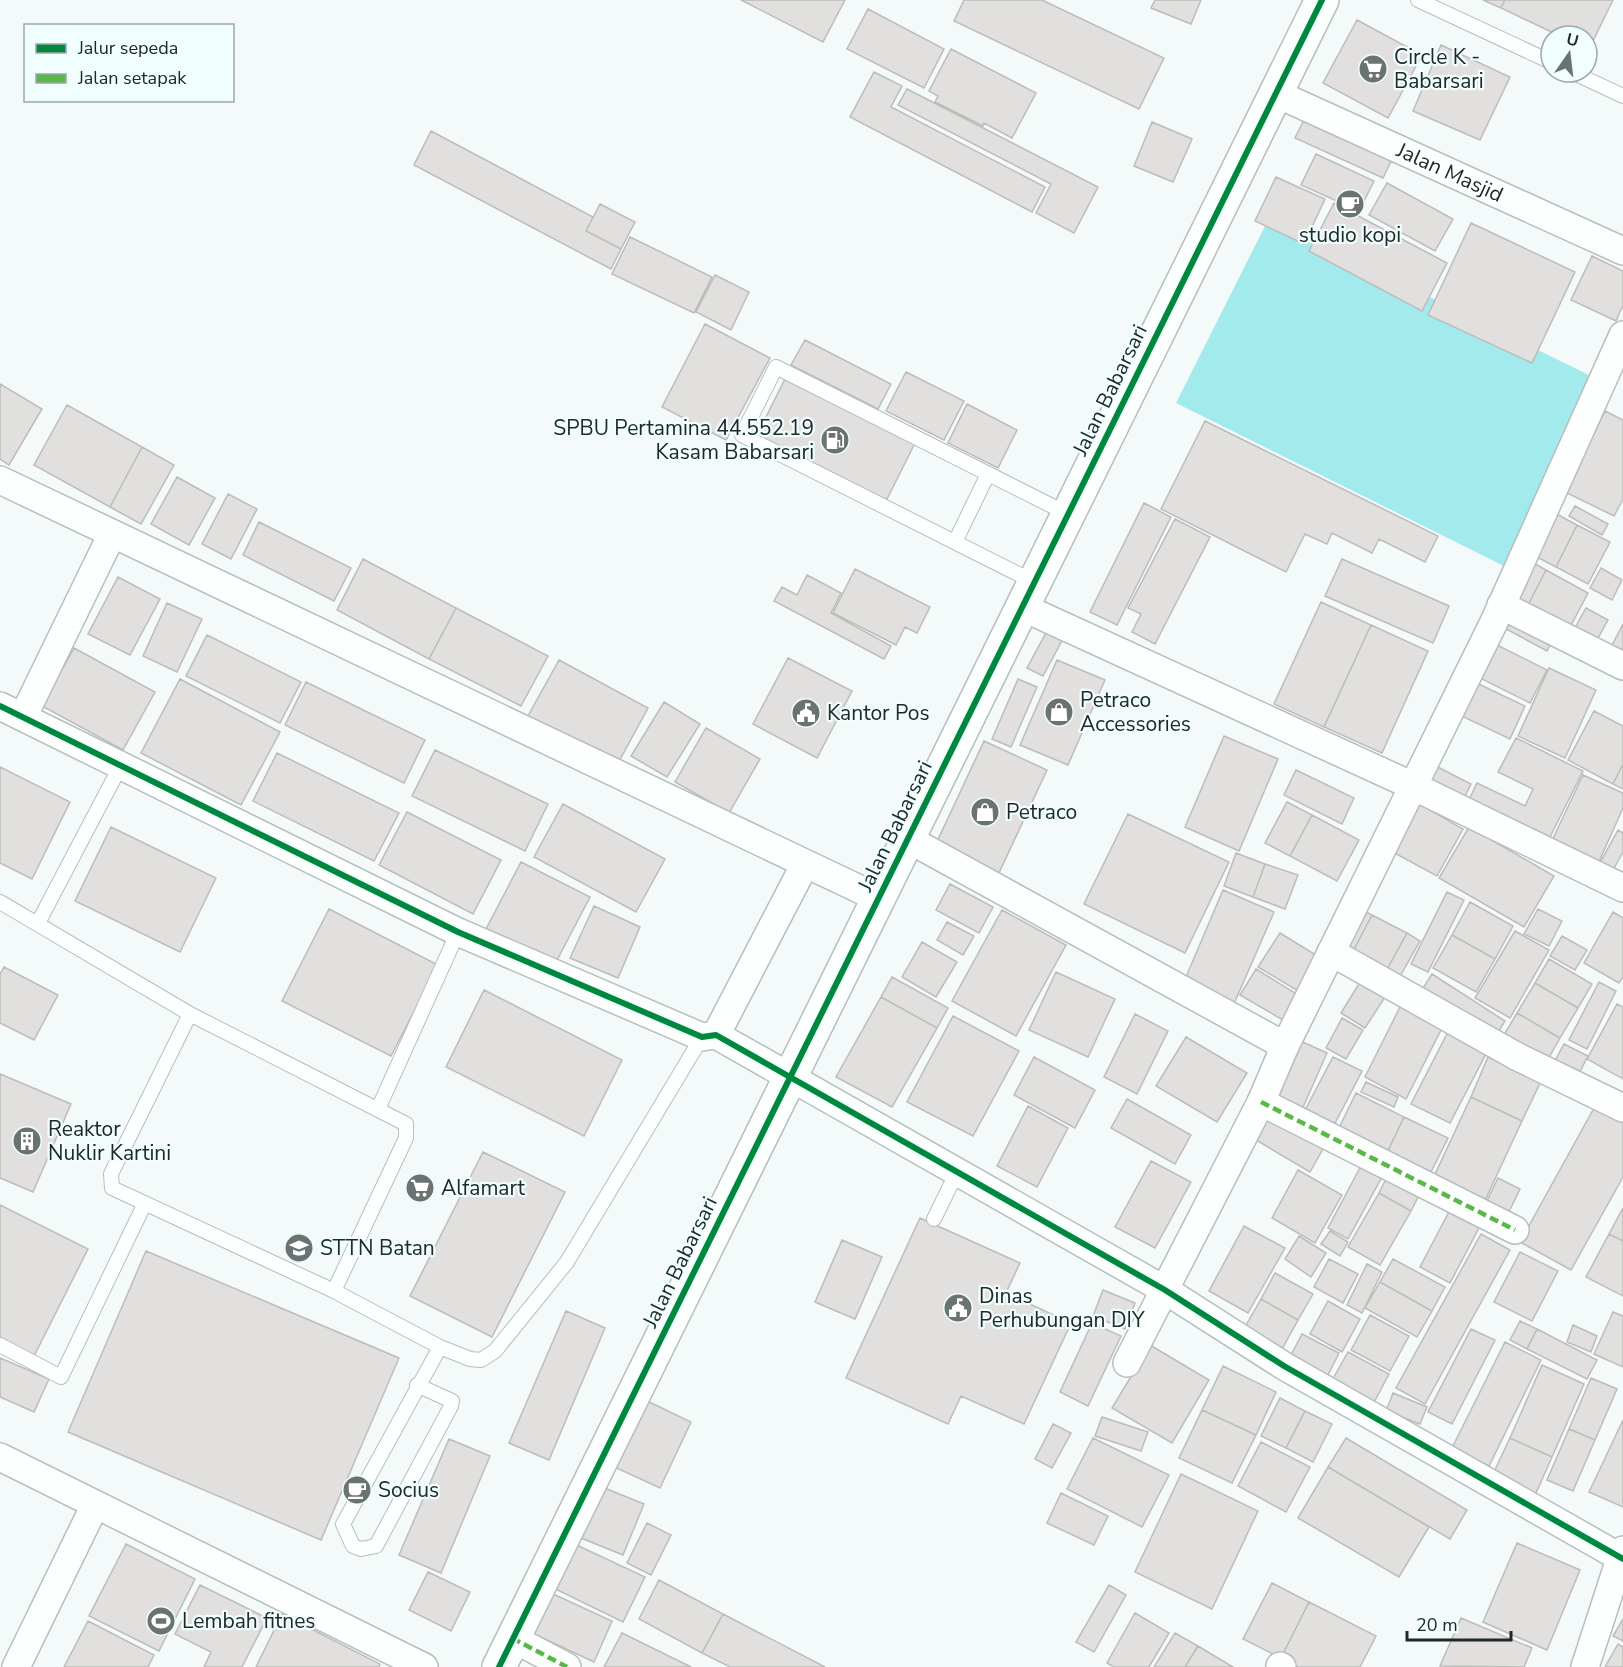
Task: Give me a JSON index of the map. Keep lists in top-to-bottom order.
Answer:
{
  "streets": {
    "street": ["Jalan Masjid", "Jalan Babarsari"]
  },
  "crossings": [
    ["Jalan Masjid", "Jalan Babarsari"]
  ],
  "places": {
    "supermarket": ["Circle K - Babarsari", "Alfamart"],
    "cafe": ["studio kopi", "Socius"],
    "fuel station": ["SPBU Pertamina 44.552.19 Kasam Babarsari"],
    "shop": ["Petraco Accessories", "Petraco"],
    "public building": ["Kantor Pos", "Dinas Perhubungan DIY"],
    "building": ["Reaktor Nuklir Kartini"],
    "school or university": ["STTN Batan"],
    "sports": ["Lembah fitnes"]
  },
  "legend": ["Jalur sepeda", "Jalan setapak"],
  "scale_bar": "20 m",
  "north": "top"
}
